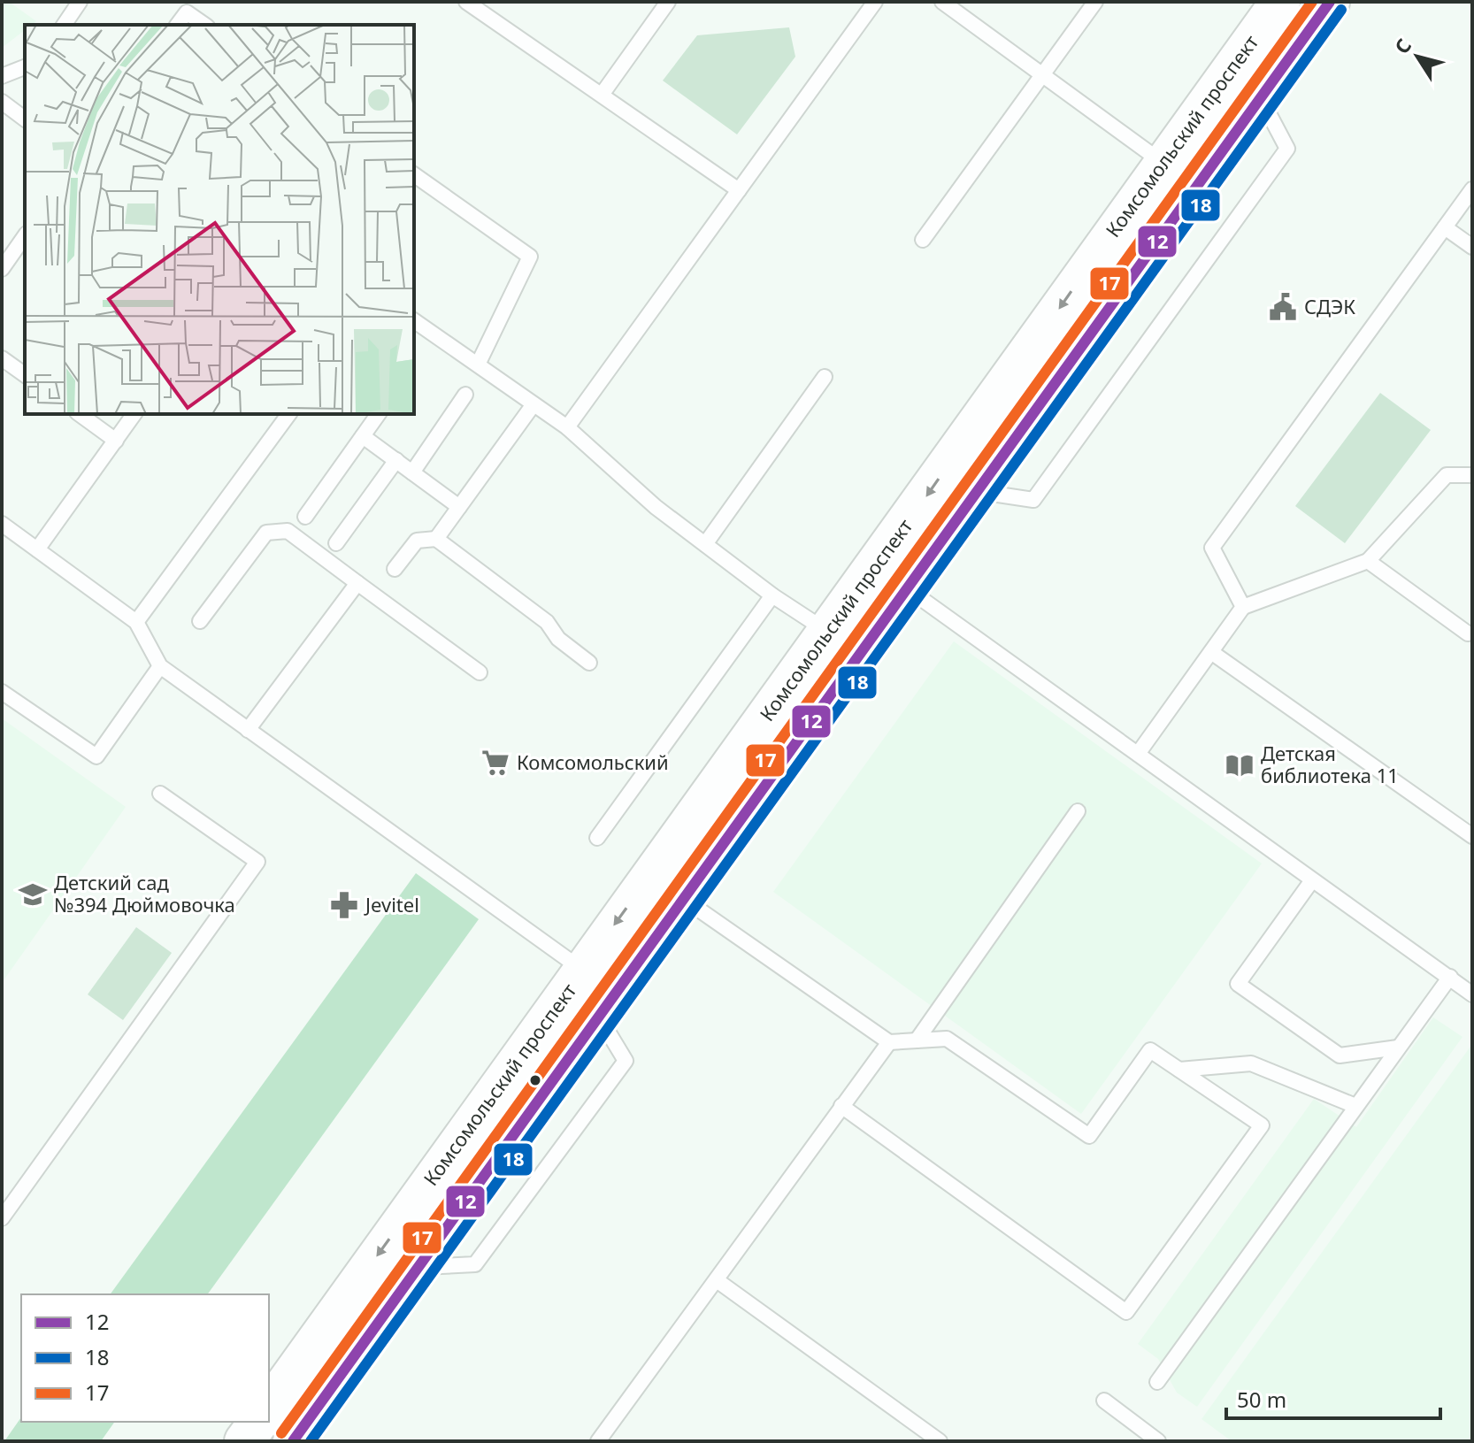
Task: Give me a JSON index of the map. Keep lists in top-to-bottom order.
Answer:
{
  "streets": {
    "main road": ["Комсомольский проспект"]
  },
  "places": {
    "public building": ["СДЭК"],
    "supermarket": ["Комсомольский"],
    "library": ["Детская библиотека 11"],
    "school or university": ["Детский сад №394 Дюймовочка"],
    "pharmacy": ["Jevitel"]
  },
  "lines": ["transit line 12", "transit line 17", "transit line 18"],
  "legend": ["12", "18", "17"],
  "scale_bar": "50 m",
  "north": "top left"
}
